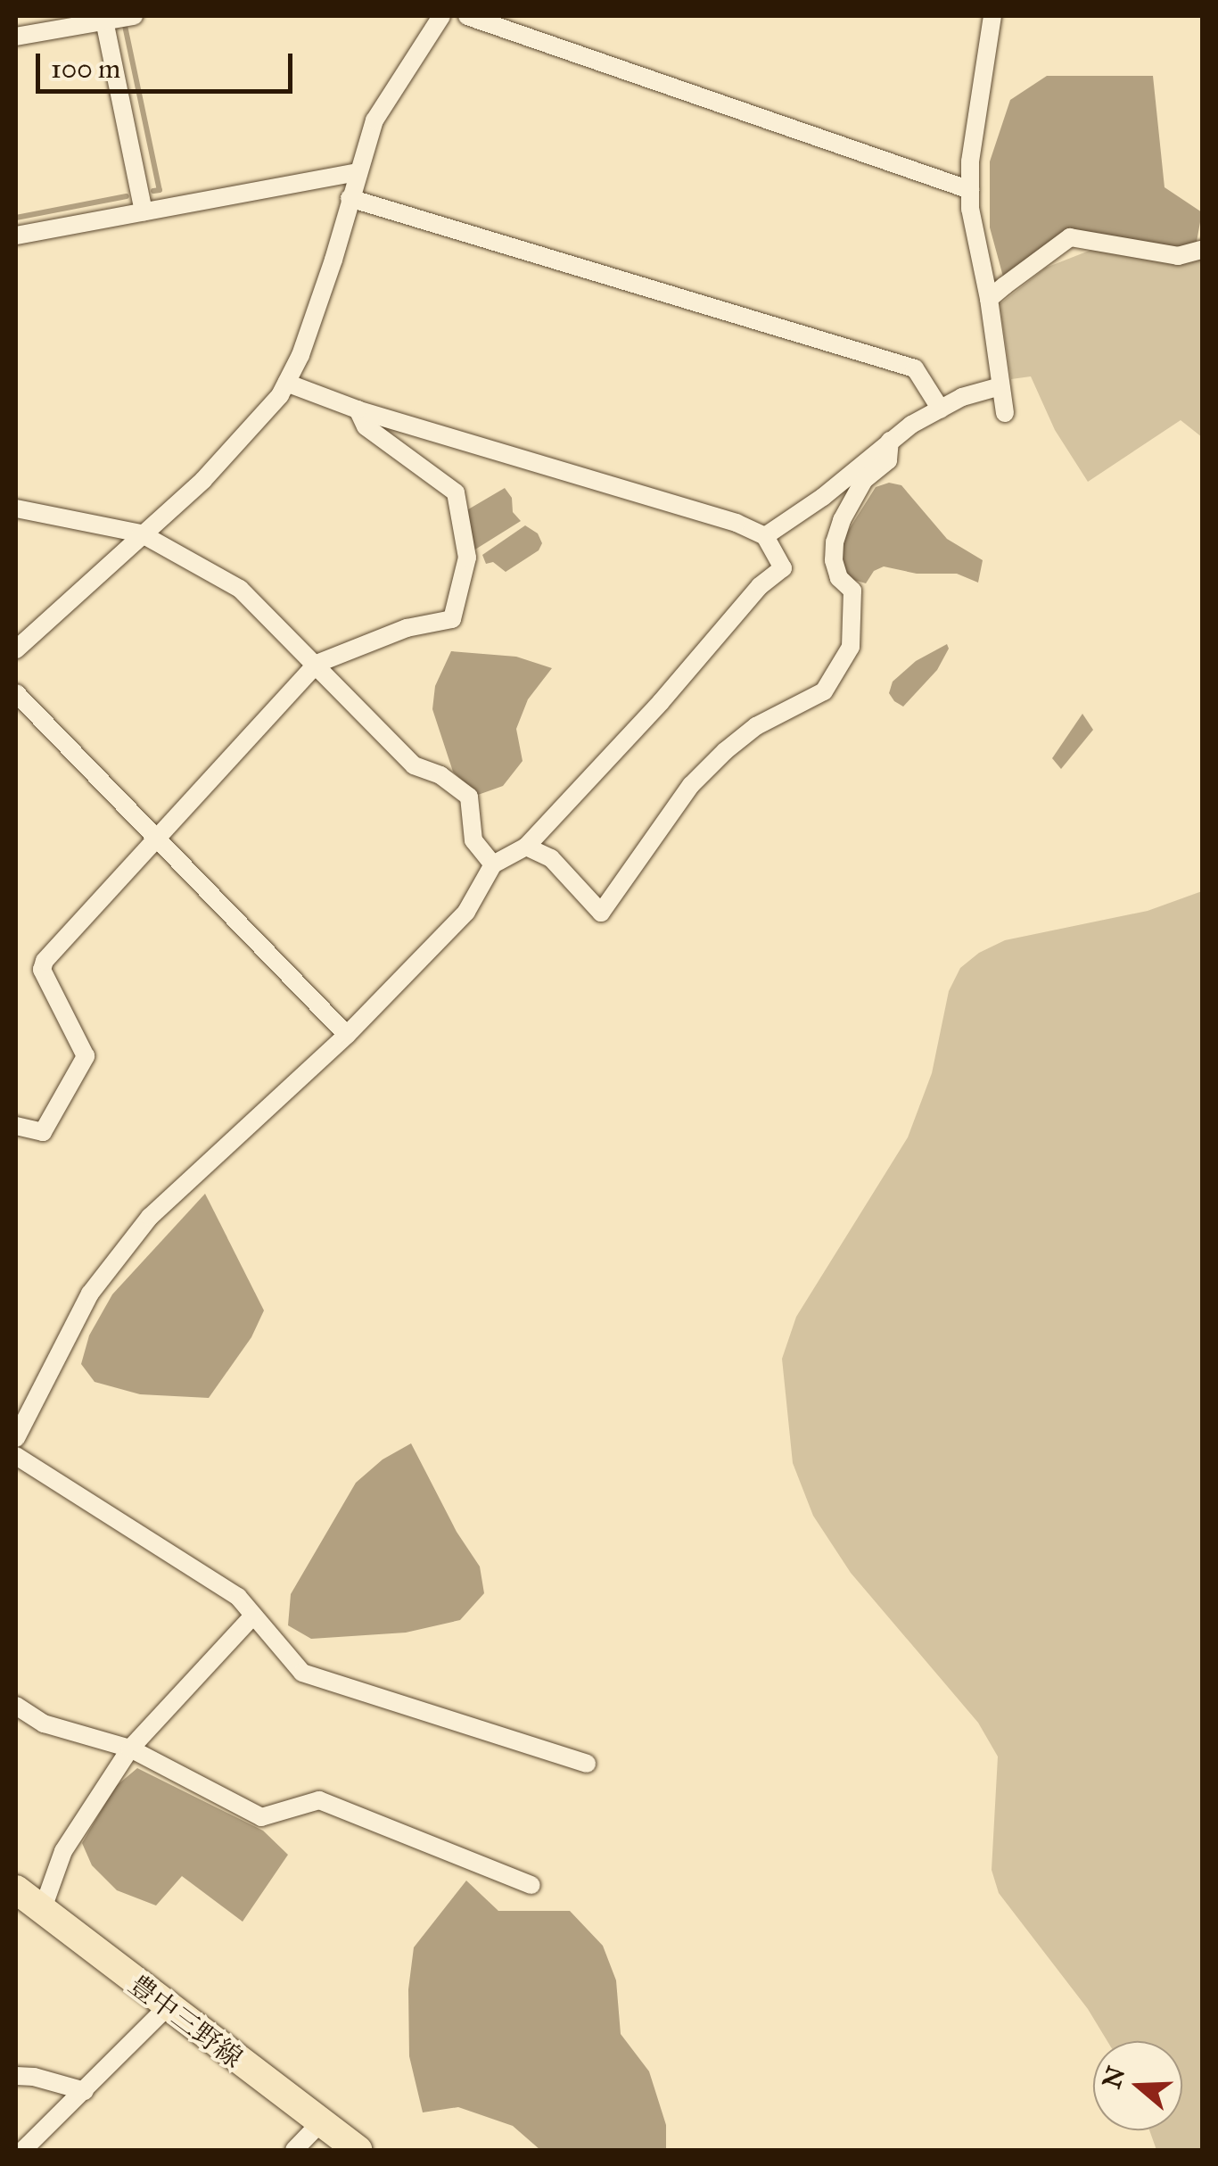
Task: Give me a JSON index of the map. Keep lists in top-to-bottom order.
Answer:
{
  "streets": {
    "main road": ["豊中三野線"]
  },
  "scale_bar": "100 m",
  "north": "left"
}
